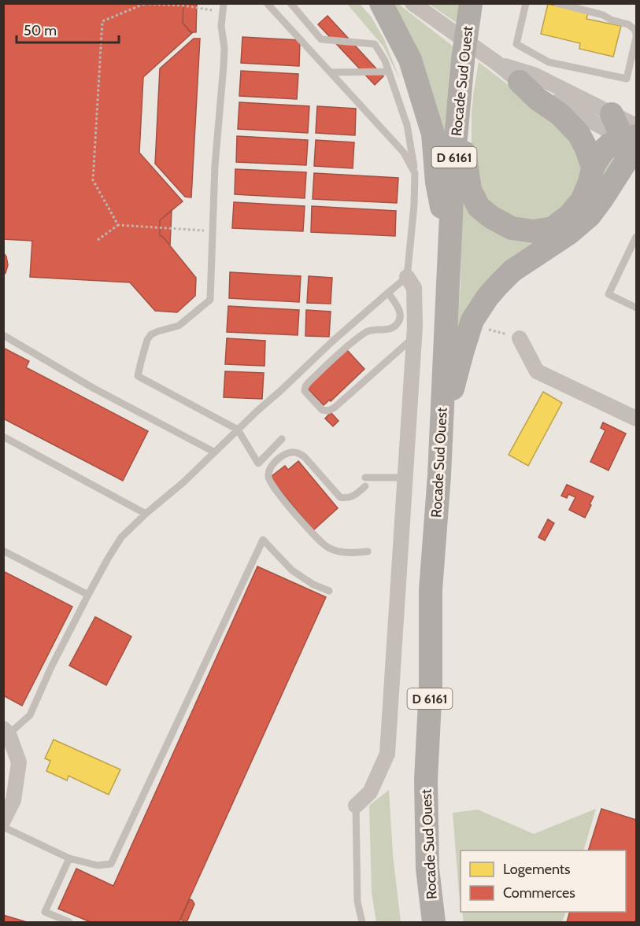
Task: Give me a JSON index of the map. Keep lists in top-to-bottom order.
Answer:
{
  "streets": {
    "main road": ["Rocade Sud Ouest", "D 6161"]
  },
  "legend": ["Logements", "Commerces"],
  "scale_bar": "50 m"
}
